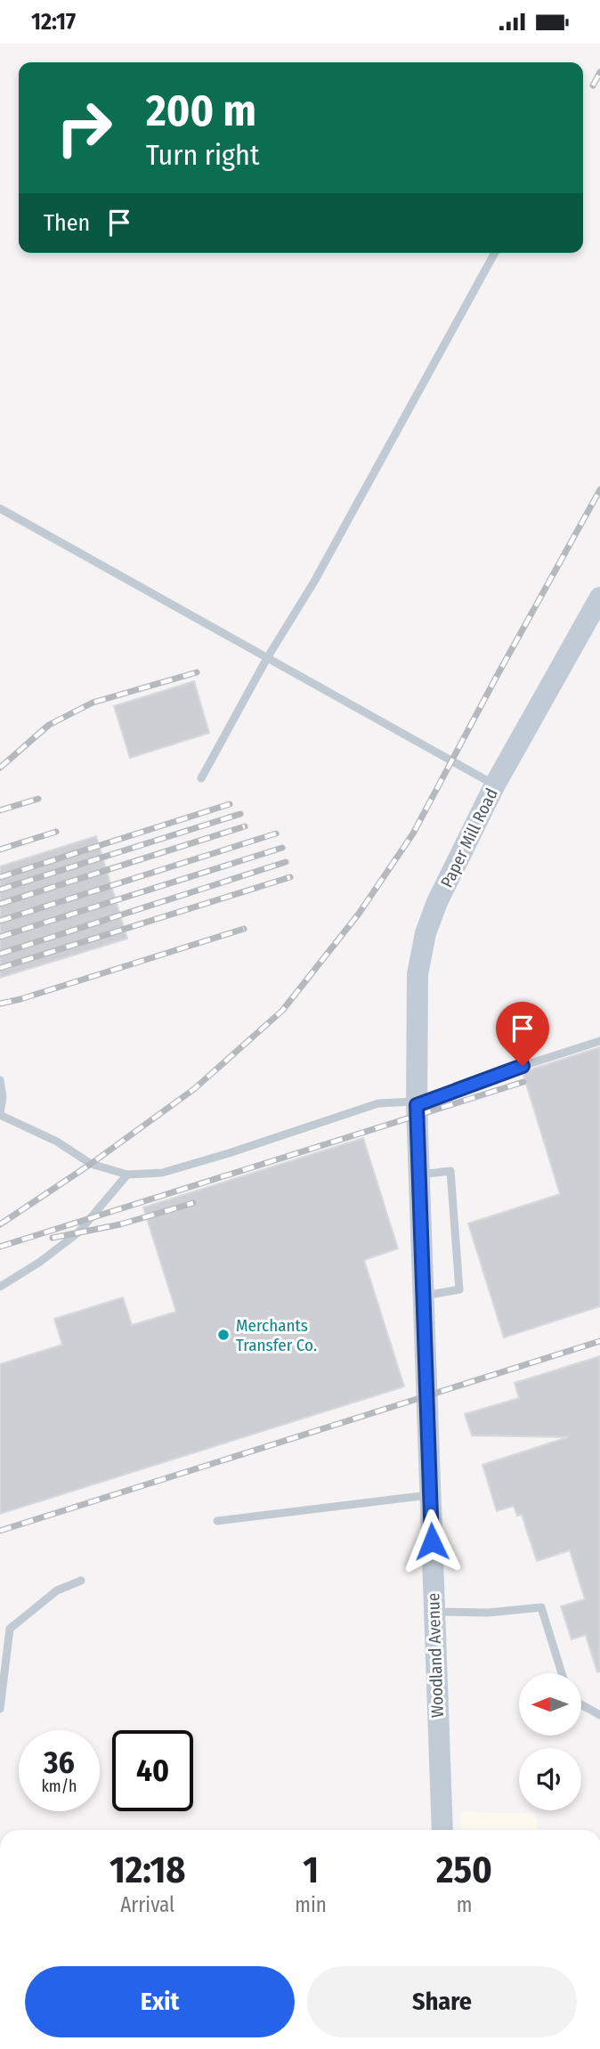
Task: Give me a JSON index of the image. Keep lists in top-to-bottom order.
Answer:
{
  "streets": {
    "street": ["Paper Mill Road", "Woodland Avenue"]
  },
  "crossings": [
    ["Paper Mill Road", "Woodland Avenue"]
  ],
  "places": ["Merchants Transfer Co."],
  "north": "left",
  "page": {
    "status": "12:17",
    "turn": ["200 m", "Turn right"],
    "then": "Then",
    "speed": "36 km/h",
    "limit": "40",
    "eta": [
      "12:18",
      "Arrival",
      "1",
      "min",
      "250",
      "m"
    ],
    "buttons": ["Exit", "Share"]
  }
}
